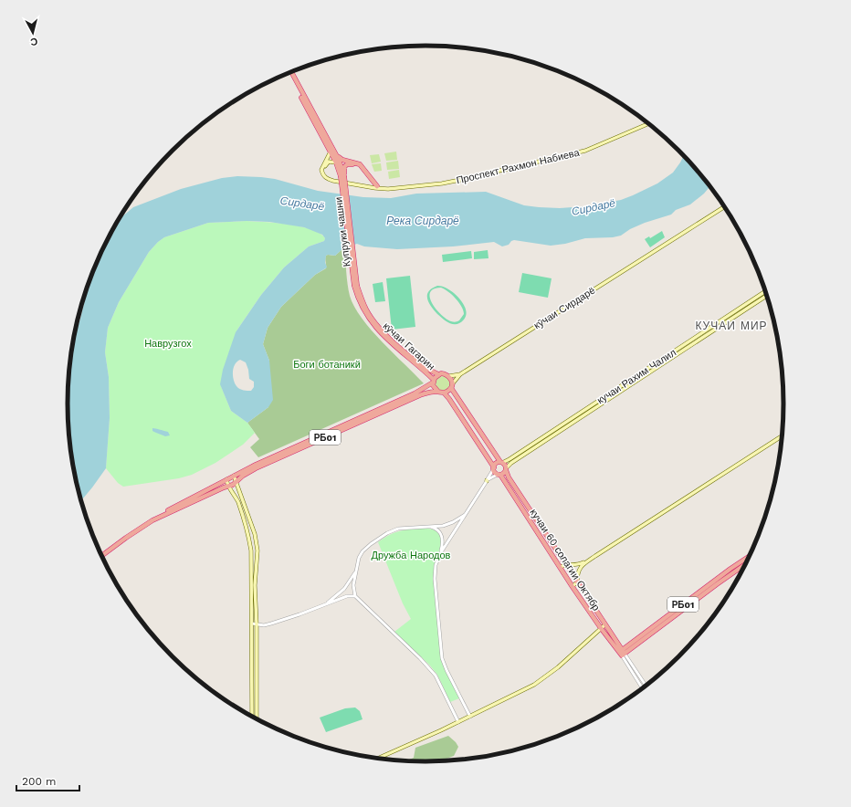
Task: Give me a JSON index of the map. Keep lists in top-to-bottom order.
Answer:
{
  "streets": {
    "highway": [
      "Купруки чашни",
      "кӯчаи Гагарин",
      "РБ01",
      "кучаи 60 солагии Октябр"
    ],
    "main road": ["Проспект Рахмон Набиева", "кӯчаи Сирдарё", "кучаи Рахим Чалил"]
  },
  "crossings": [
    ["Купруки чашни", "кӯчаи Гагарин"],
    ["кӯчаи Гагарин", "РБ01"],
    ["кучаи Рахим Чалил", "кучаи 60 солагии Октябр"]
  ],
  "districts": ["КУЧАИ МИР"],
  "water": ["Сирдарё", "Река Сирдарё"],
  "parks": ["Наврузгох", "Боги ботаникй", "Дружба Народов"],
  "scale_bar": "200 m",
  "north": "bottom"
}
